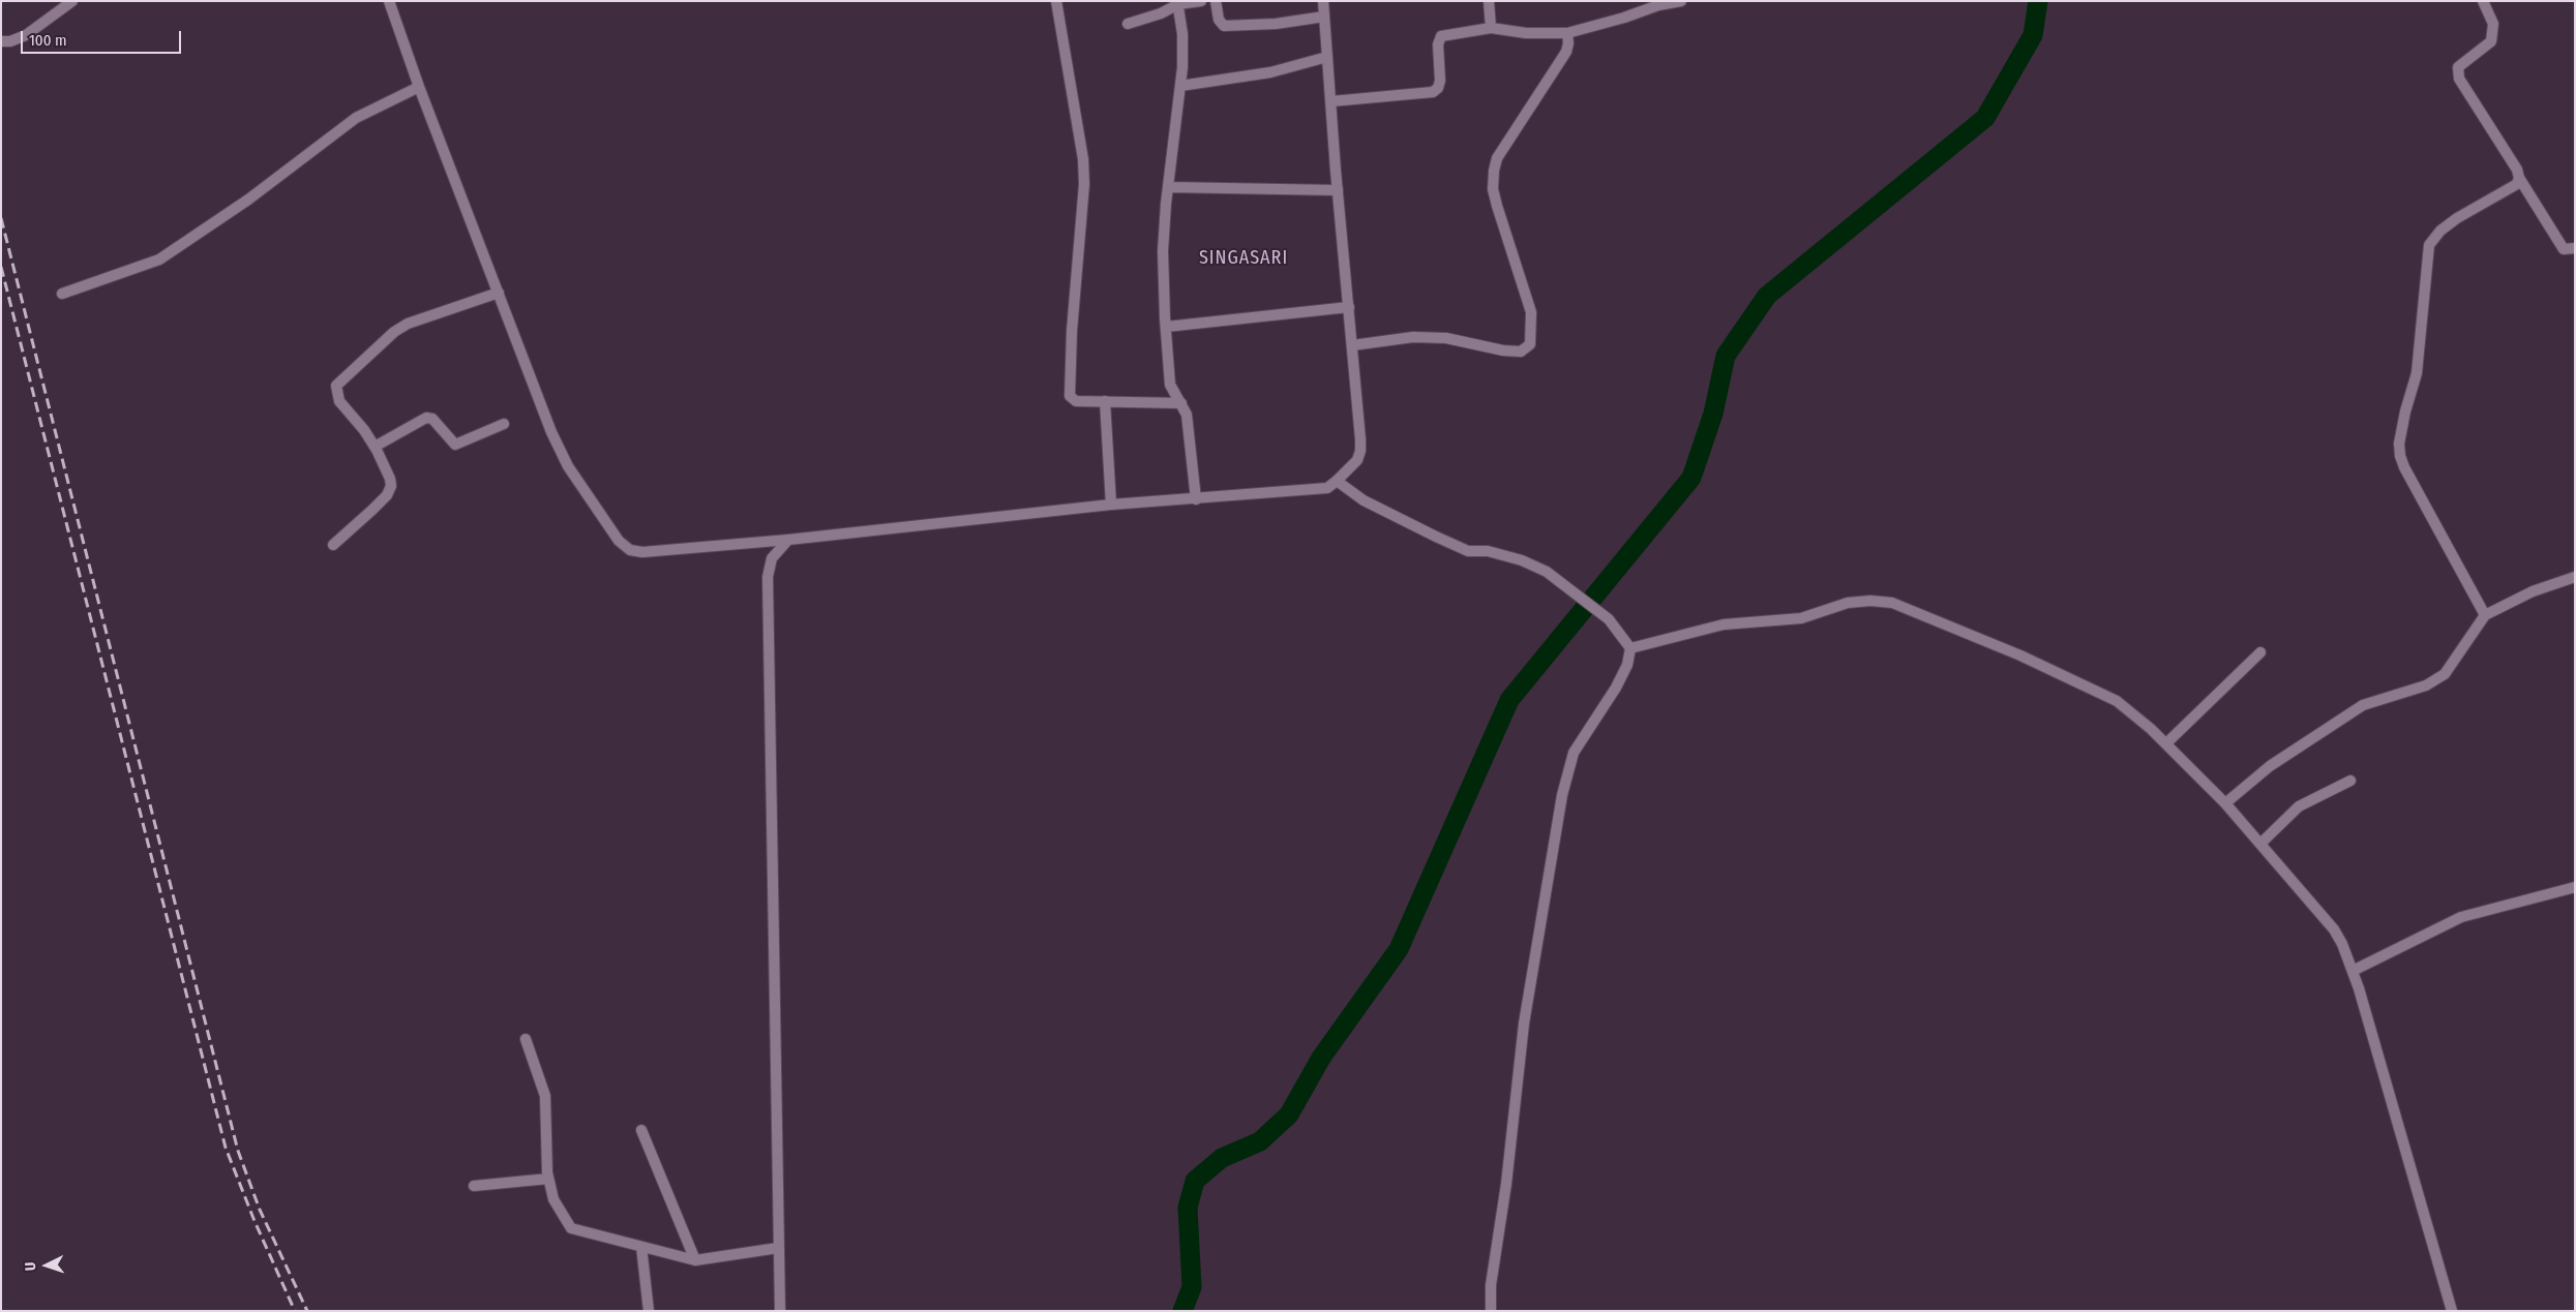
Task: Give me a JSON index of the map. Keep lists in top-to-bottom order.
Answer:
{
  "districts": ["SINGASARI"],
  "scale_bar": "100 m",
  "north": "left"
}
